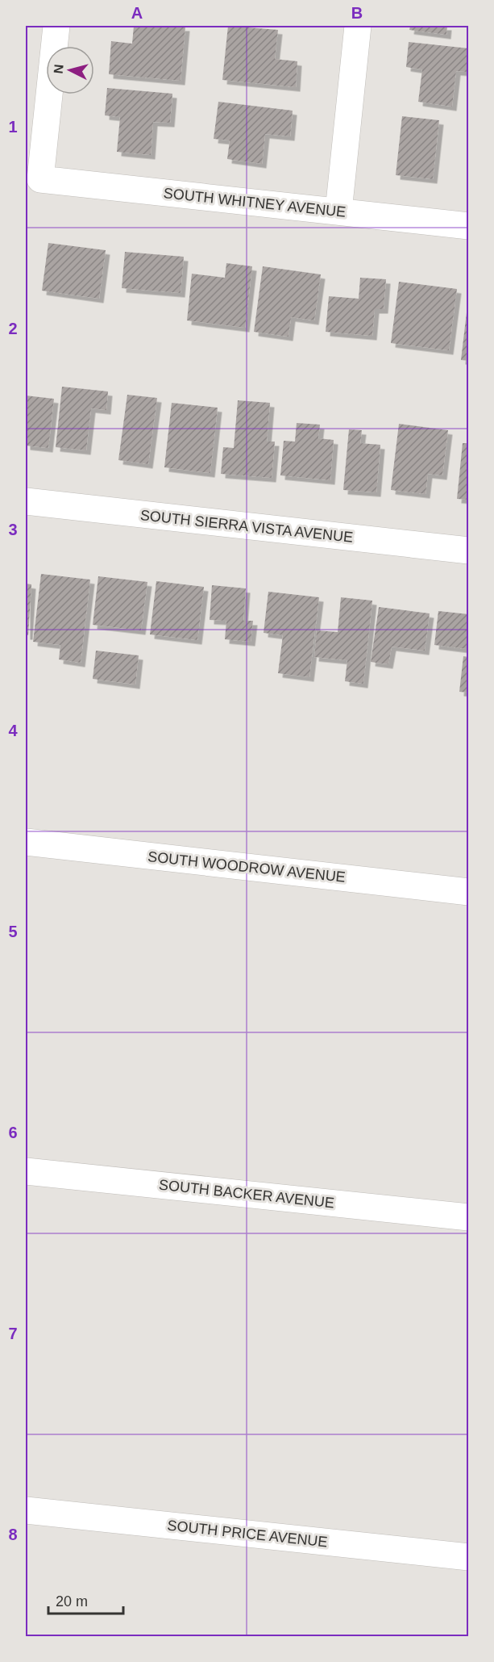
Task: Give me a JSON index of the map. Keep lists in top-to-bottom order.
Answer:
{
  "streets": {
    "street": [
      "SOUTH WHITNEY AVENUE",
      "SOUTH SIERRA VISTA AVENUE",
      "SOUTH WOODROW AVENUE",
      "SOUTH BACKER AVENUE",
      "SOUTH PRICE AVENUE"
    ]
  },
  "scale_bar": "20 m",
  "north": "left",
  "grid": {
    "columns": ["A", "B"],
    "rows": [
      "1",
      "2",
      "3",
      "4",
      "5",
      "6",
      "7",
      "8"
    ]
  }
}
